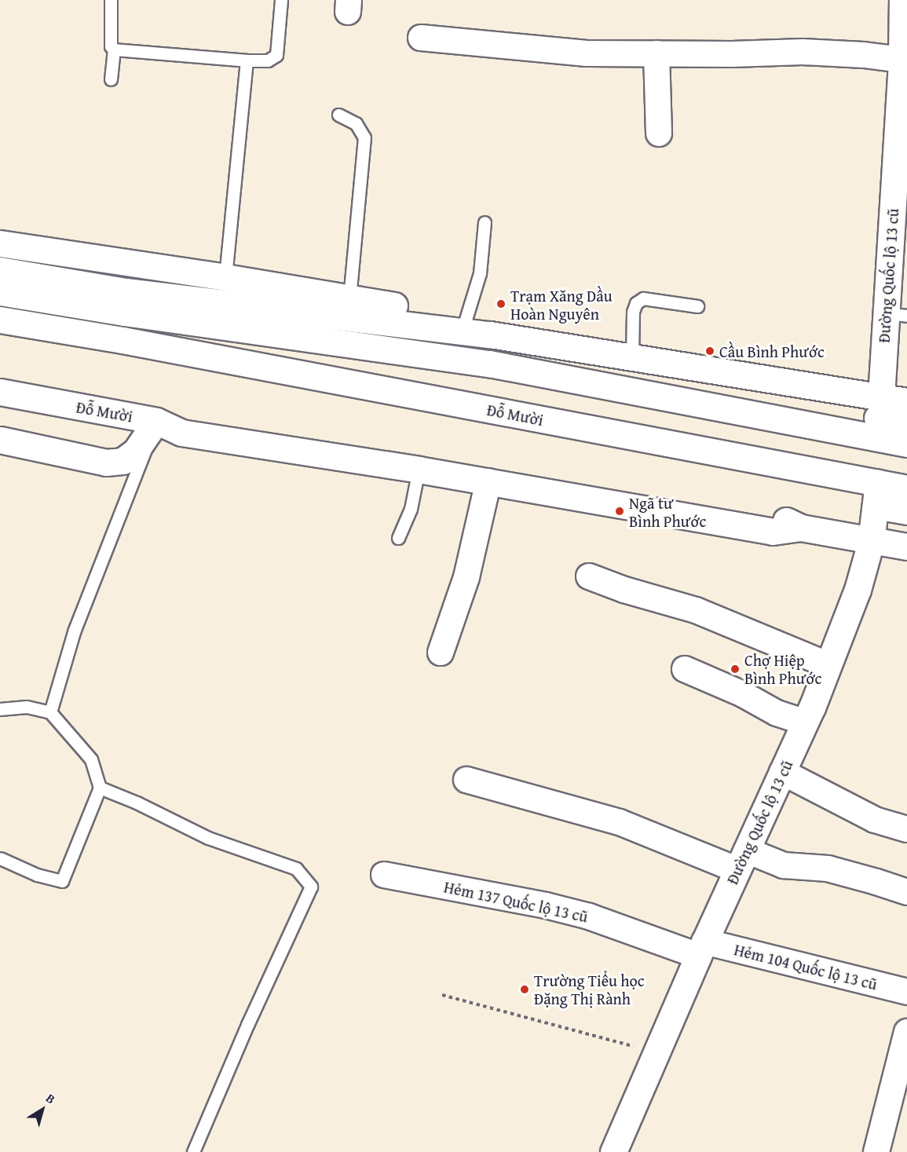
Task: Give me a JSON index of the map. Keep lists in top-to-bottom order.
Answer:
{
  "streets": {
    "main road": ["Đường Quốc lộ 13 cũ", "Đỗ Mười"],
    "street": ["Hẻm 137 Quốc lộ 13 cũ", "Hẻm 104 Quốc lộ 13 cũ"]
  },
  "crossings": [
    ["Đường Quốc lộ 13 cũ", "Đỗ Mười"],
    ["Đường Quốc lộ 13 cũ", "Hẻm 137 Quốc lộ 13 cũ"],
    ["Đường Quốc lộ 13 cũ", "Hẻm 104 Quốc lộ 13 cũ"],
    ["Hẻm 137 Quốc lộ 13 cũ", "Hẻm 104 Quốc lộ 13 cũ"]
  ],
  "places": [
    "Trạm Xăng Dầu Hoàn Nguyên",
    "Cầu Bình Phước",
    "Ngã tư Bình Phước",
    "Chợ Hiệp Bình Phước",
    "Trường Tiểu học Đặng Thị Rành"
  ],
  "north": "top right"
}
